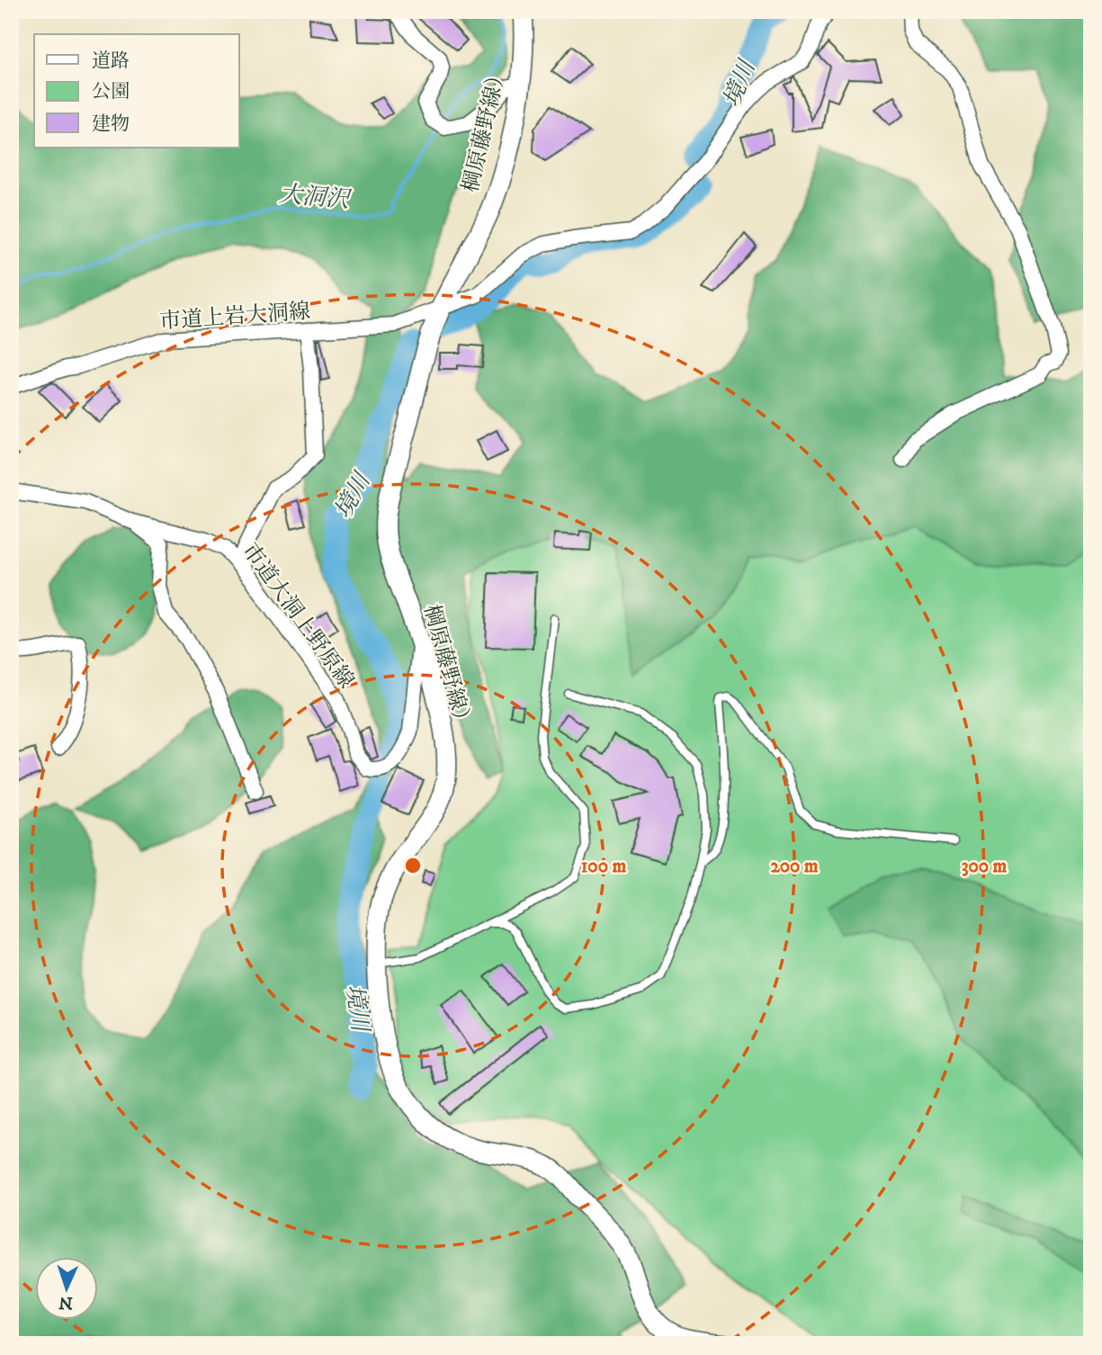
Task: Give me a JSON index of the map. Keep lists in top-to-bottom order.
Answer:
{
  "streets": {
    "main road": ["棡原藤野線）"],
    "street": ["市道上岩大洞線", "市道大洞上野原線"]
  },
  "crossings": [
    ["棡原藤野線）", "市道上岩大洞線"],
    ["棡原藤野線）", "市道大洞上野原線"]
  ],
  "water": ["境川", "大洞沢"],
  "legend": ["道路", "公園", "建物"],
  "north": "bottom",
  "rings": ["100 m", "200 m", "300 m"]
}
